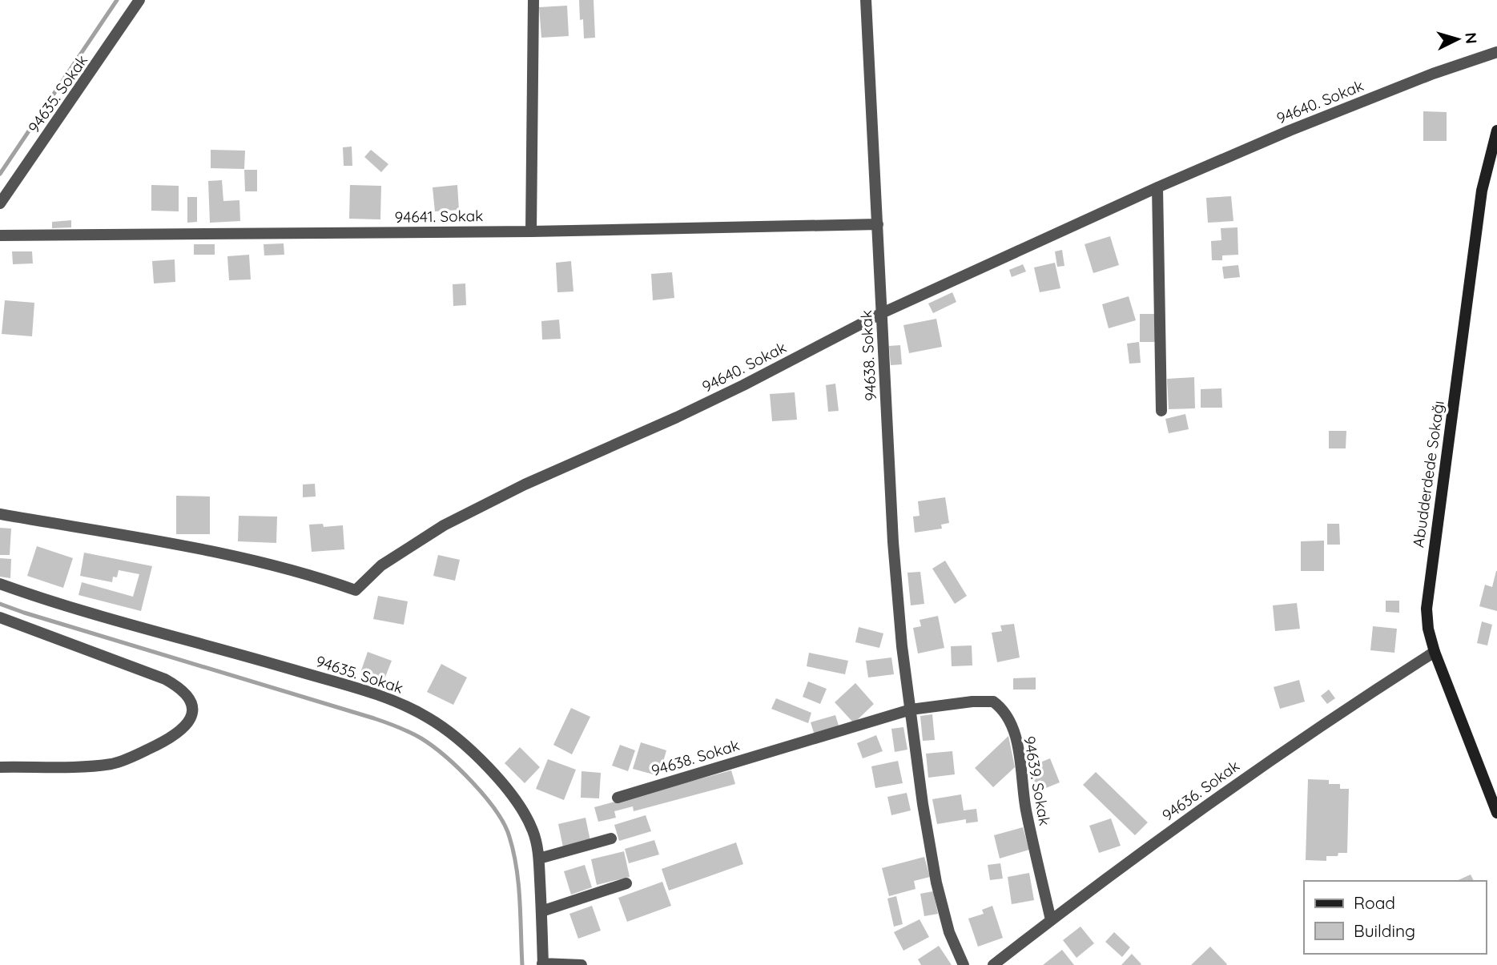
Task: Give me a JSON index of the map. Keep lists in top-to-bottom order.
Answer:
{
  "streets": {
    "street": [
      "94635. Sokak",
      "94640. Sokak",
      "94641. Sokak",
      "94638. Sokak",
      "Abudderdede Sokağı",
      "94639. Sokak",
      "94636. Sokak"
    ]
  },
  "crossings": [
    ["94640. Sokak", "94638. Sokak"],
    ["94641. Sokak", "94638. Sokak"],
    ["94638. Sokak", "94639. Sokak"],
    ["Abudderdede Sokağı", "94636. Sokak"],
    ["94639. Sokak", "94636. Sokak"]
  ],
  "legend": ["Road", "Building"],
  "north": "right"
}
